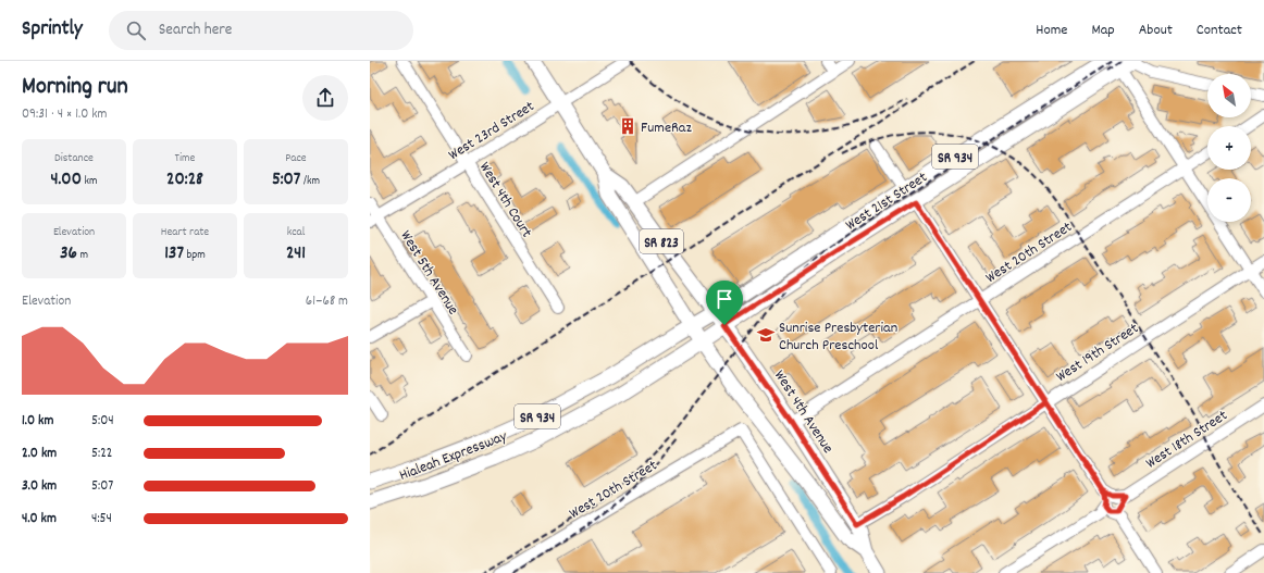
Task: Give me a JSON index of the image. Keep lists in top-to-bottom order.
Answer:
{
  "streets": {
    "main road": [
      "SR 934",
      "West 21st Street",
      "SR 823",
      "West 4th Avenue",
      "Hialeah Expressway"
    ],
    "street": [
      "West 23rd Street",
      "West 4th Court",
      "West 20th Street",
      "West 5th Avenue",
      "West 19th Street",
      "West 18th Street"
    ]
  },
  "crossings": [
    ["West 23rd Street", "West 4th Court"],
    ["West 23rd Street", "West 5th Avenue"],
    ["West 23rd Street", "West 4th Avenue"],
    ["West 21st Street", "West 4th Avenue"],
    ["West 21st Street", "Hialeah Expressway"],
    ["West 20th Street", "West 4th Avenue"],
    ["West 19th Street", "West 4th Avenue"],
    ["West 4th Avenue", "Hialeah Expressway"]
  ],
  "places": {
    "building": ["FumeRaz"],
    "school or university": ["Sunrise Presbyterian Church Preschool"]
  },
  "north": "top left",
  "page": {
    "header": "Sprintly",
    "search": "Search here",
    "nav": [
      "Home",
      "Map",
      "About",
      "Contact"
    ],
    "heading": ["Morning run", "09:31 · 4 × 1.0 km"],
    "map_buttons": ["+", "−"],
    "stats": [
      ["Distance", "4.00 km"],
      ["Time", "20:28"],
      ["Pace", "5:07 /km"],
      ["Elevation", "36 m"],
      ["Heart rate", "137 bpm"],
      ["kcal", "241"]
    ],
    "chart": ["Elevation", "61–68 m"],
    "list": [
      {
        "name": "1.0 km",
        "note": "5:04"
      },
      {
        "name": "2.0 km",
        "note": "5:22"
      },
      {
        "name": "3.0 km",
        "note": "5:07"
      },
      {
        "name": "4.0 km",
        "note": "4:54"
      }
    ]
  }
}
